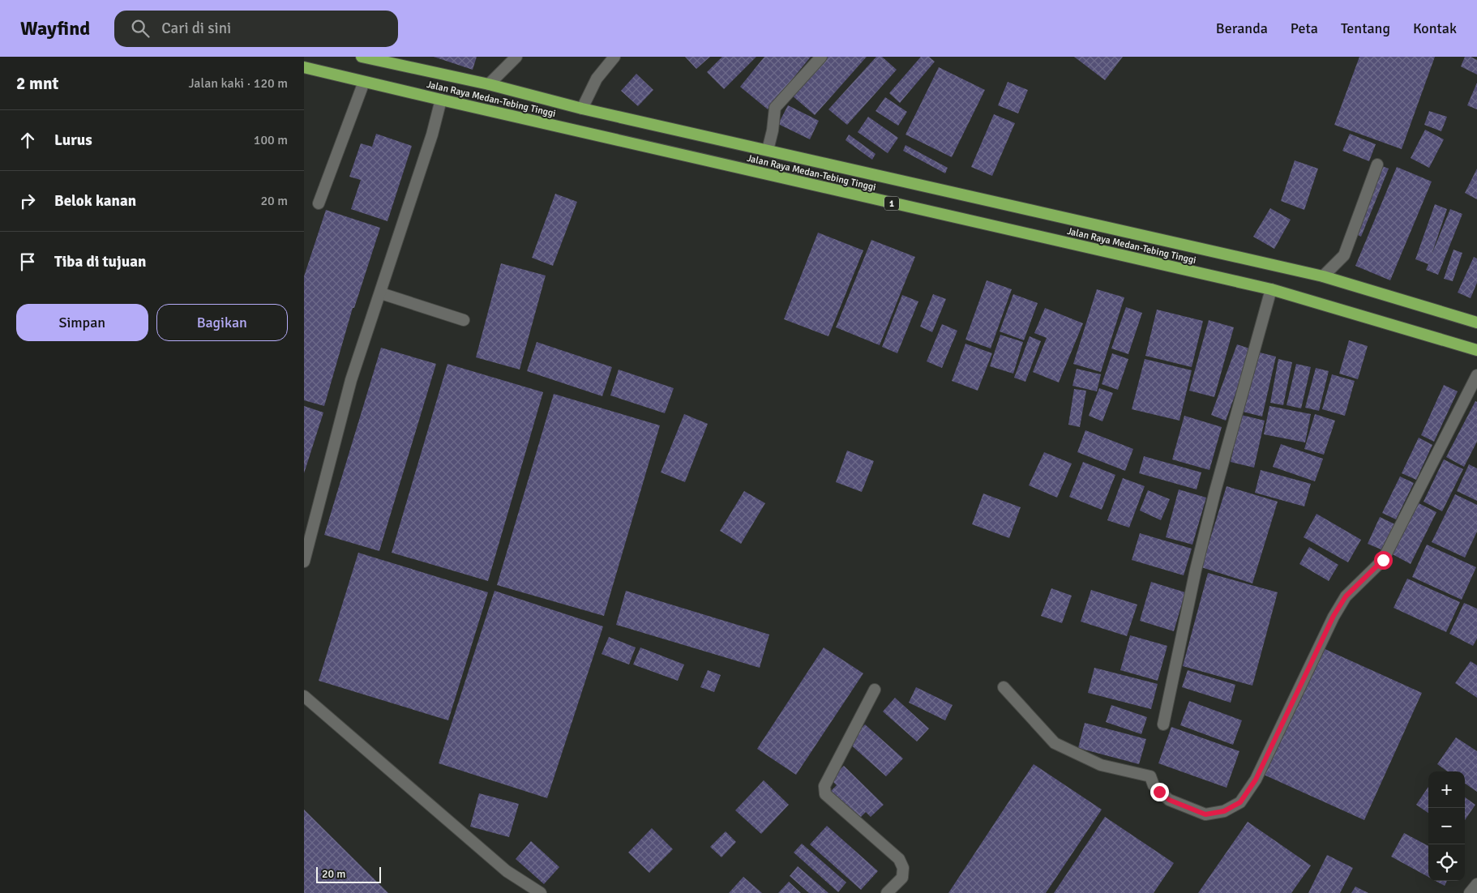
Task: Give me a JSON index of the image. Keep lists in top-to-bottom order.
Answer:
{
  "streets": {
    "highway": ["Jalan Raya Medan-Tebing Tinggi", "1"]
  },
  "scale_bar": "20 m",
  "page": {
    "header": "Wayfind",
    "search": "Cari di sini",
    "nav": [
      "Beranda",
      "Peta",
      "Tentang",
      "Kontak"
    ],
    "heading": ["2 mnt", "Jalan kaki · 120 m"],
    "list": [
      ["Lurus", "100 m"],
      ["Belok kanan", "20 m"],
      "Tiba di tujuan"
    ],
    "buttons": ["Simpan", "Bagikan"],
    "map_buttons": ["+", "−"],
    "scale": "20 m"
  }
}
